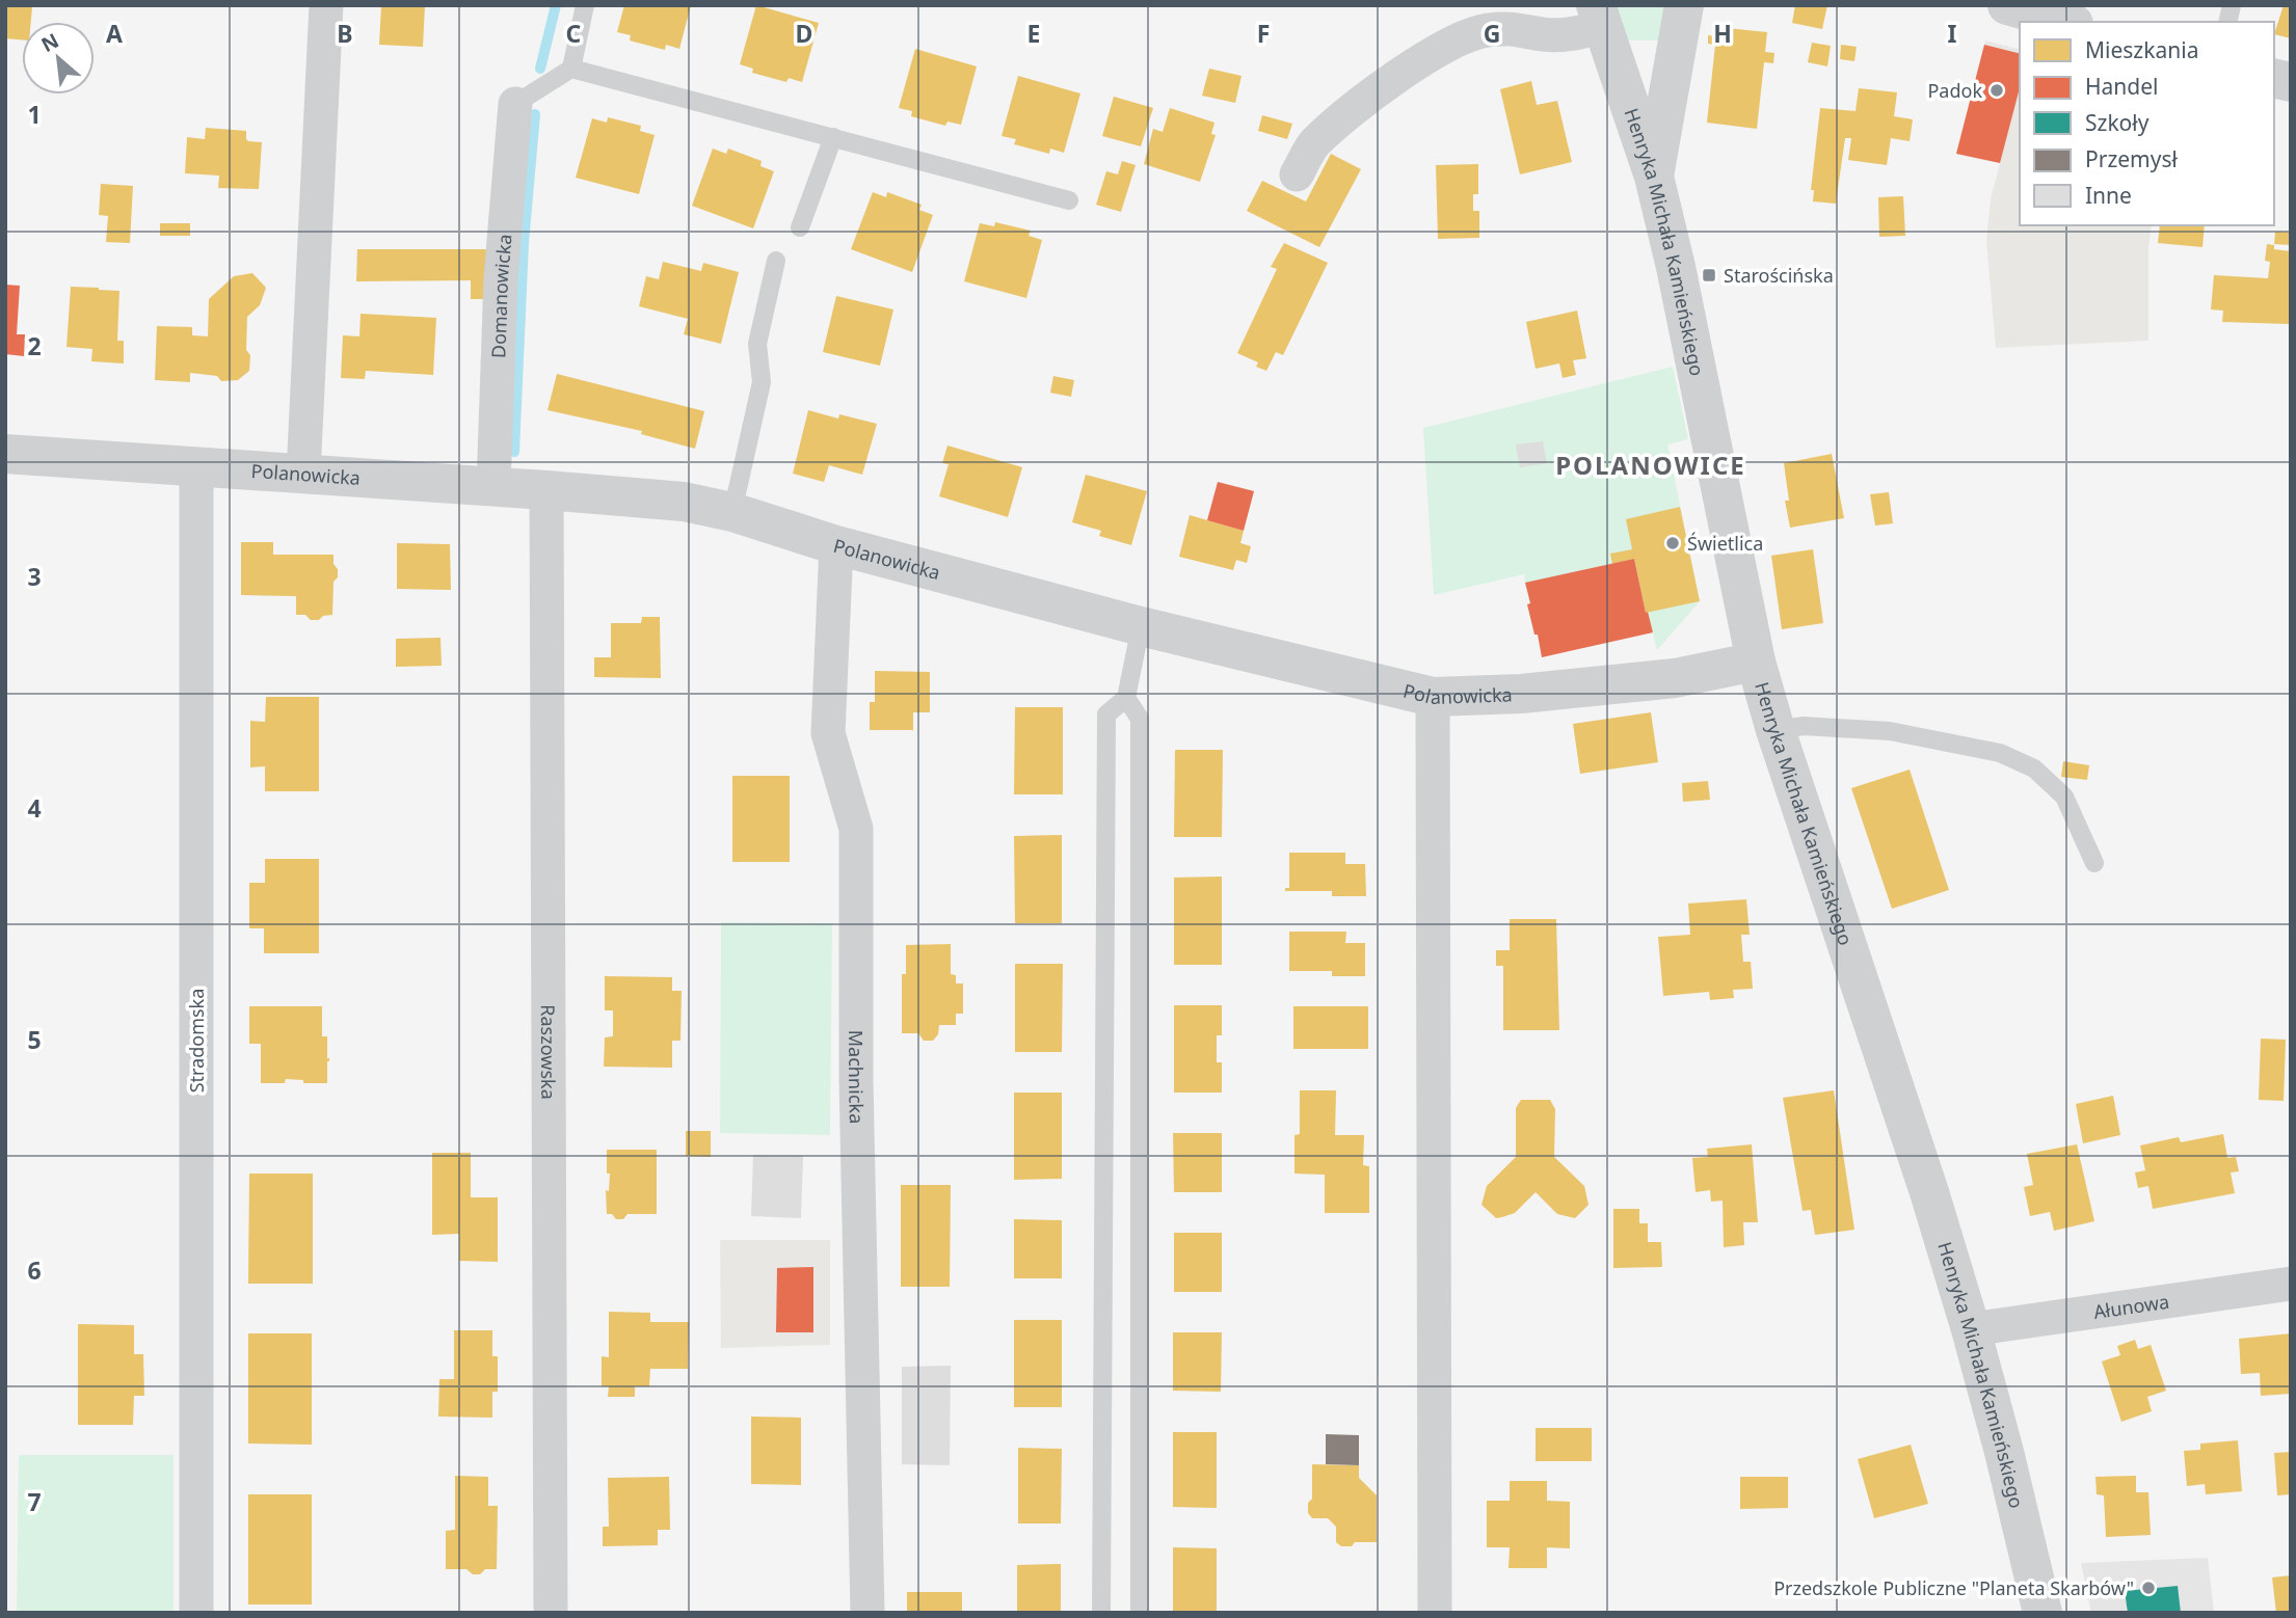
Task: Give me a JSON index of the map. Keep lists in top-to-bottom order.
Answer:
{
  "streets": {
    "street": [
      "Henryka Michała Kamieńskiego",
      "Domanowicka",
      "Polanowicka",
      "Stradomska",
      "Raszowska",
      "Machnicka",
      "Ałunowa"
    ]
  },
  "crossings": [
    ["Henryka Michała Kamieńskiego", "Polanowicka"],
    ["Henryka Michała Kamieńskiego", "Ałunowa"],
    ["Domanowicka", "Polanowicka"],
    ["Polanowicka", "Stradomska"],
    ["Polanowicka", "Raszowska"],
    ["Polanowicka", "Machnicka"]
  ],
  "districts": ["POLANOWICE"],
  "places": {
    "other": ["Padok", "Świetlica", "Przedszkole Publiczne \"Planeta Skarbów\""],
    "transit": ["Starościńska"]
  },
  "legend": [
    "Mieszkania",
    "Handel",
    "Szkoły",
    "Przemysł",
    "Inne"
  ],
  "north": "top left",
  "grid": {
    "columns": [
      "A",
      "B",
      "C",
      "D",
      "E",
      "F",
      "G",
      "H",
      "I"
    ],
    "rows": [
      "1",
      "2",
      "3",
      "4",
      "5",
      "6",
      "7"
    ]
  }
}
